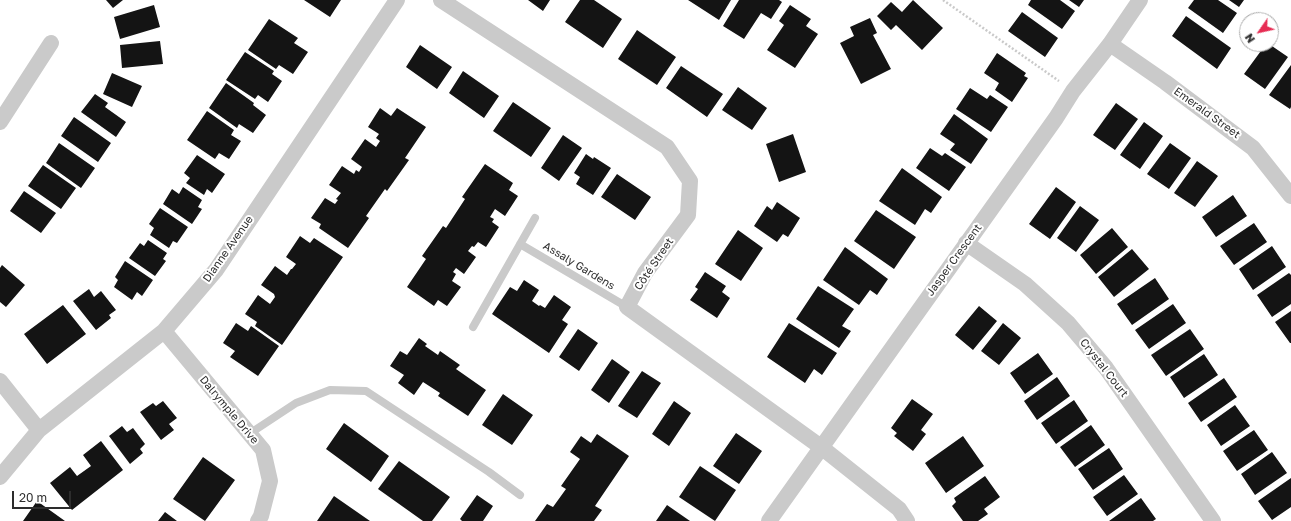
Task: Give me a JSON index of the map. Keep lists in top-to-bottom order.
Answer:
{
  "streets": {
    "street": [
      "Emerald Street",
      "Dianne Avenue",
      "Jasper Crescent",
      "Côté Street",
      "Crystal Court",
      "Dalrymple Drive"
    ],
    "lane": ["Assaly Gardens"]
  },
  "crossings": [
    ["Emerald Street", "Jasper Crescent"],
    ["Dianne Avenue", "Dalrymple Drive"],
    ["Jasper Crescent", "Crystal Court"],
    ["Côté Street", "Assaly Gardens"]
  ],
  "scale_bar": "20 m",
  "north": "bottom left"
}
